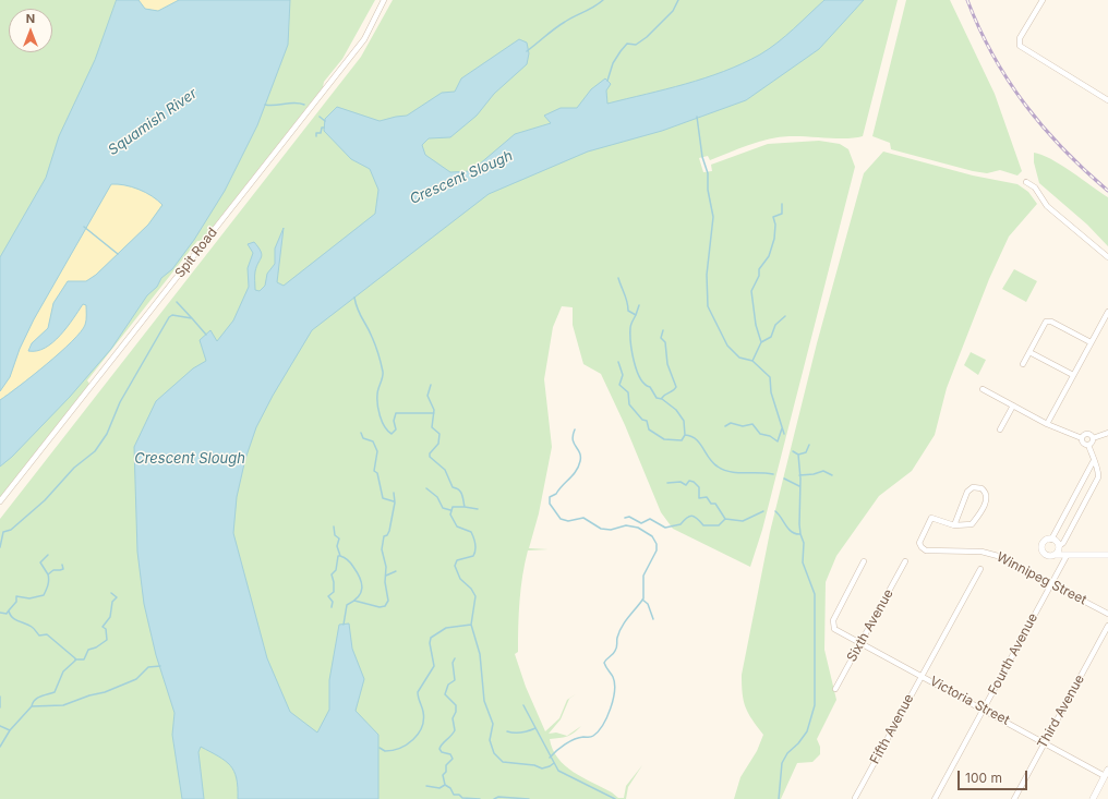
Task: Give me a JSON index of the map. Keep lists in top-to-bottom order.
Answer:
{
  "streets": {
    "street": [
      "Spit Road",
      "Winnipeg Street",
      "Sixth Avenue",
      "Fourth Avenue",
      "Victoria Street",
      "Third Avenue",
      "Fifth Avenue"
    ]
  },
  "crossings": [
    ["Winnipeg Street", "Fourth Avenue"],
    ["Sixth Avenue", "Victoria Street"],
    ["Fourth Avenue", "Victoria Street"],
    ["Victoria Street", "Third Avenue"],
    ["Victoria Street", "Fifth Avenue"]
  ],
  "water": ["Squamish River", "Crescent Slough"],
  "scale_bar": "100 m",
  "north": "top"
}
